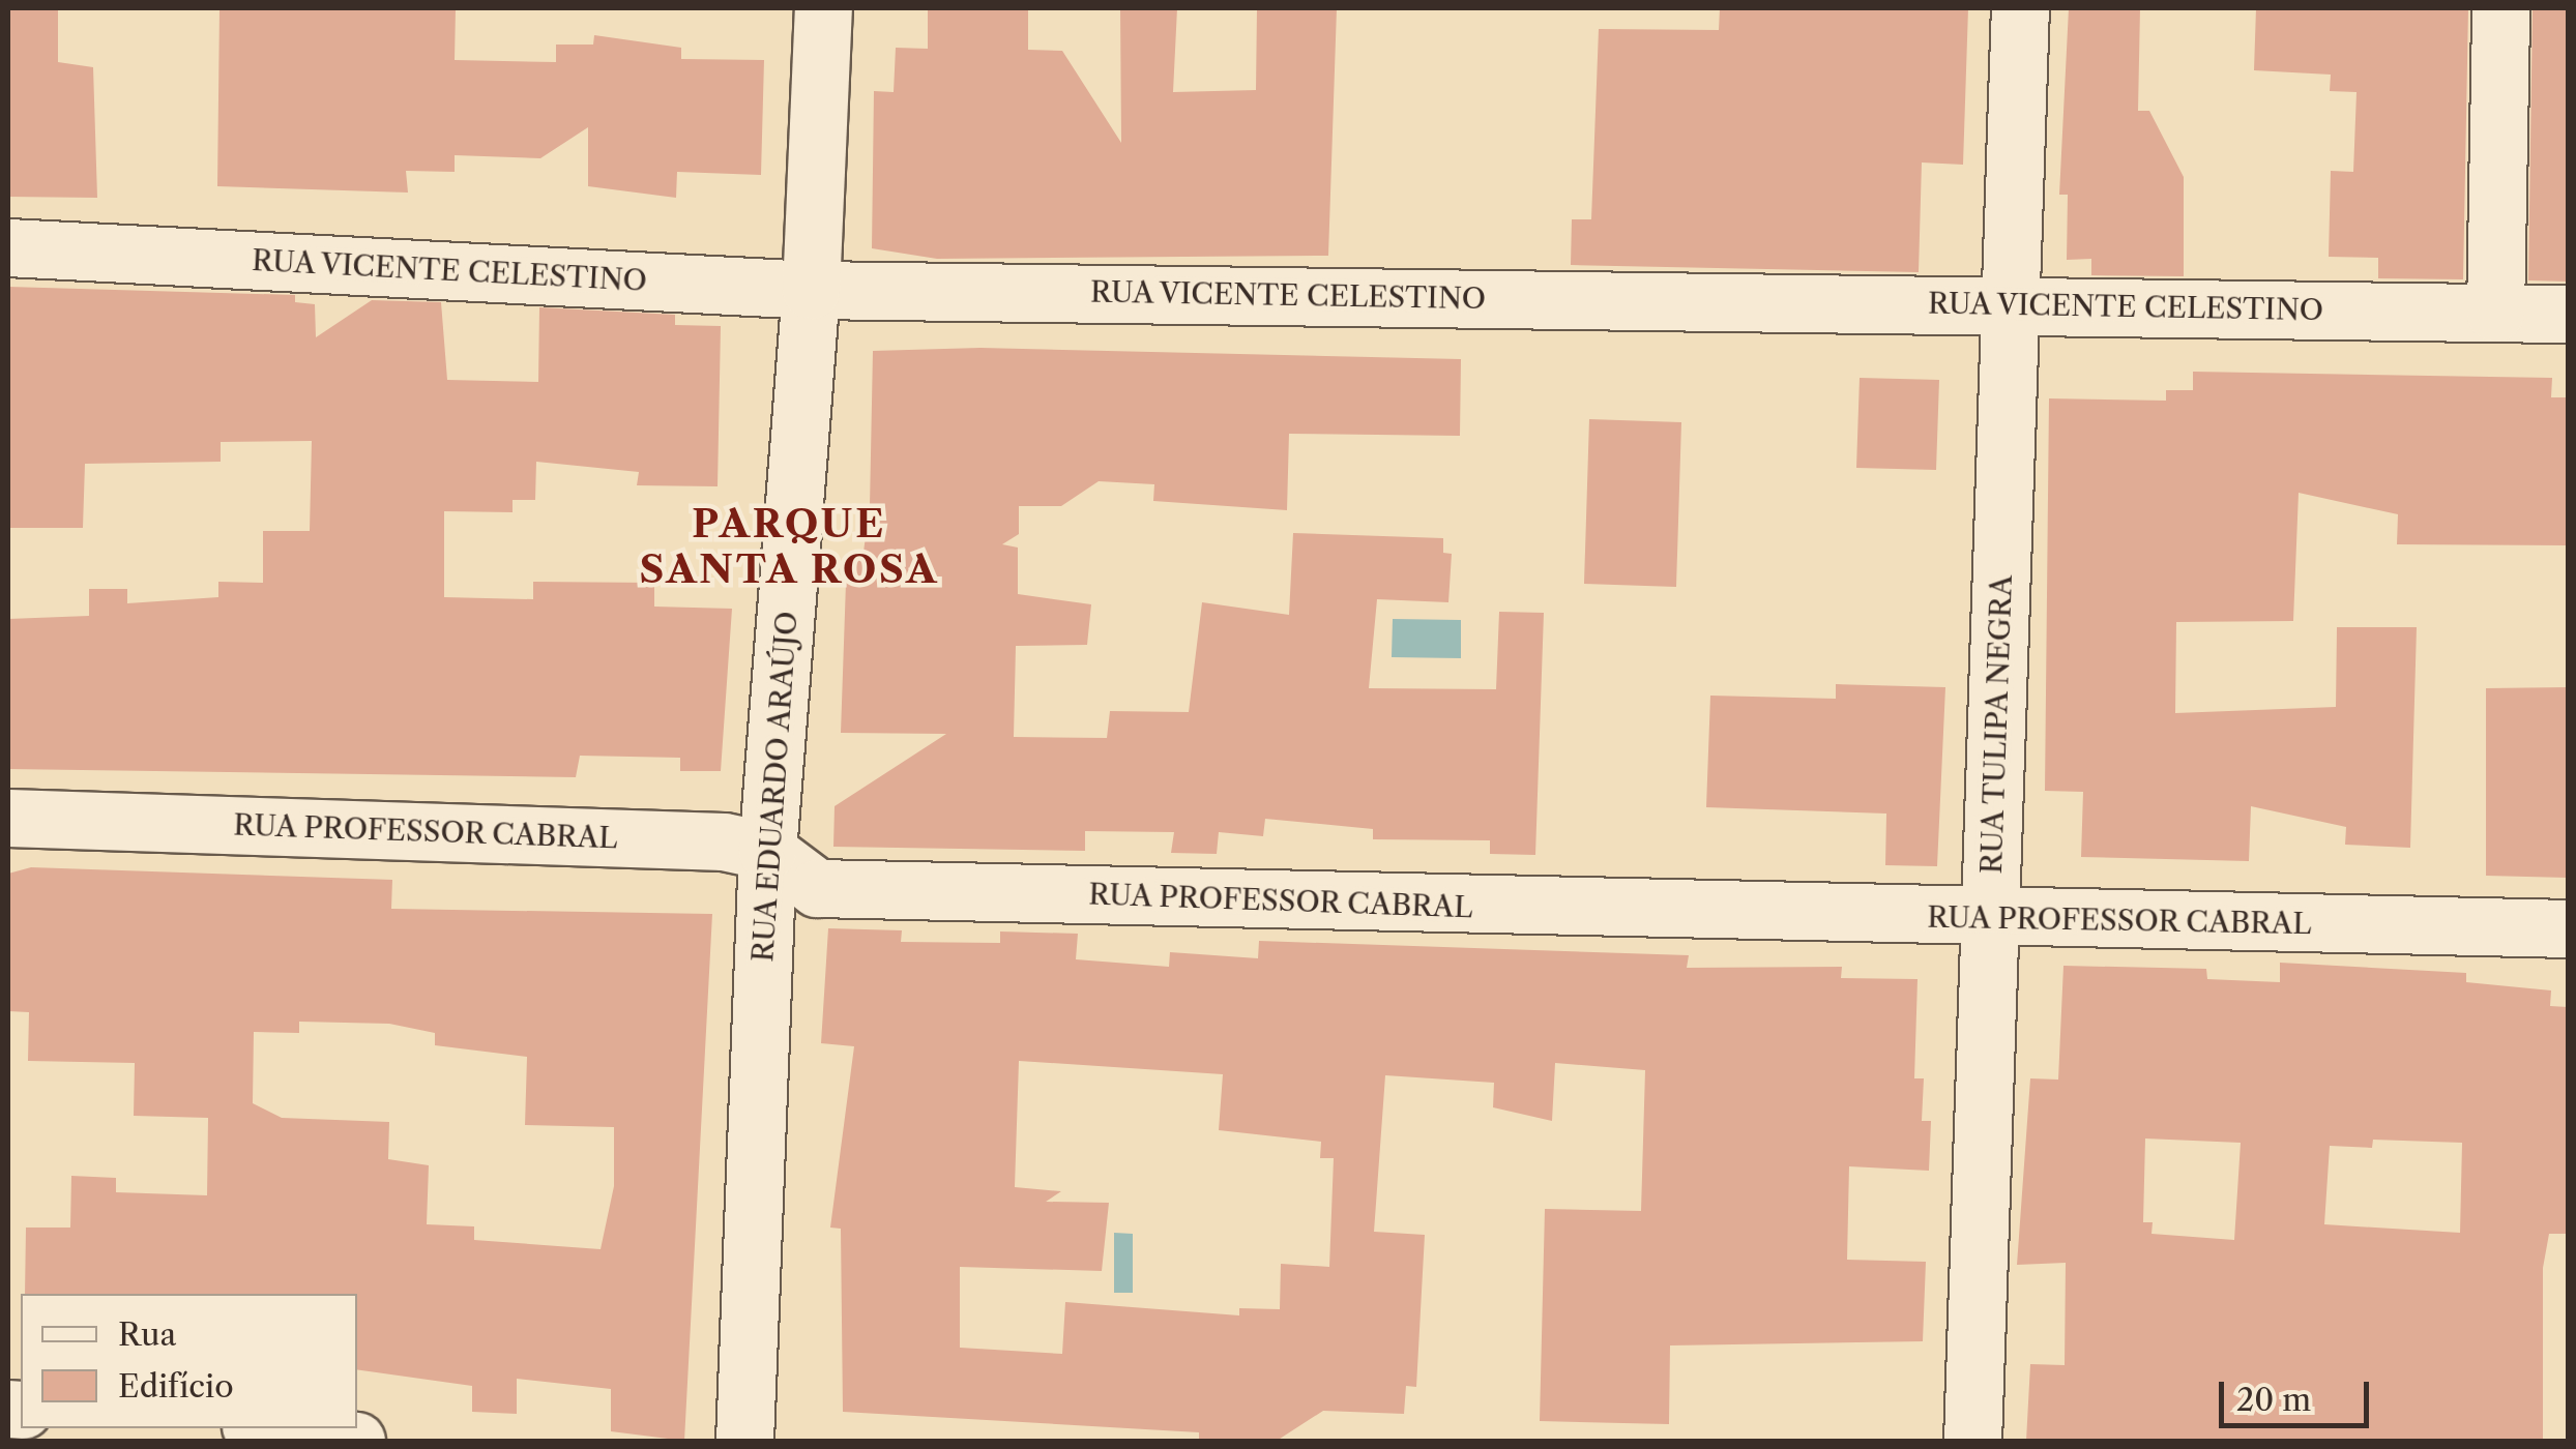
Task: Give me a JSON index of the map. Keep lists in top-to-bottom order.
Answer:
{
  "streets": {
    "street": [
      "RUA VICENTE CELESTINO",
      "RUA TULIPA NEGRA",
      "RUA EDUARDO ARAÚJO",
      "RUA PROFESSOR CABRAL"
    ]
  },
  "crossings": [
    ["RUA VICENTE CELESTINO", "RUA TULIPA NEGRA"],
    ["RUA VICENTE CELESTINO", "RUA EDUARDO ARAÚJO"],
    ["RUA TULIPA NEGRA", "RUA PROFESSOR CABRAL"],
    ["RUA EDUARDO ARAÚJO", "RUA PROFESSOR CABRAL"]
  ],
  "districts": ["PARQUE SANTA ROSA"],
  "legend": ["Rua", "Edifício"],
  "scale_bar": "20 m"
}
